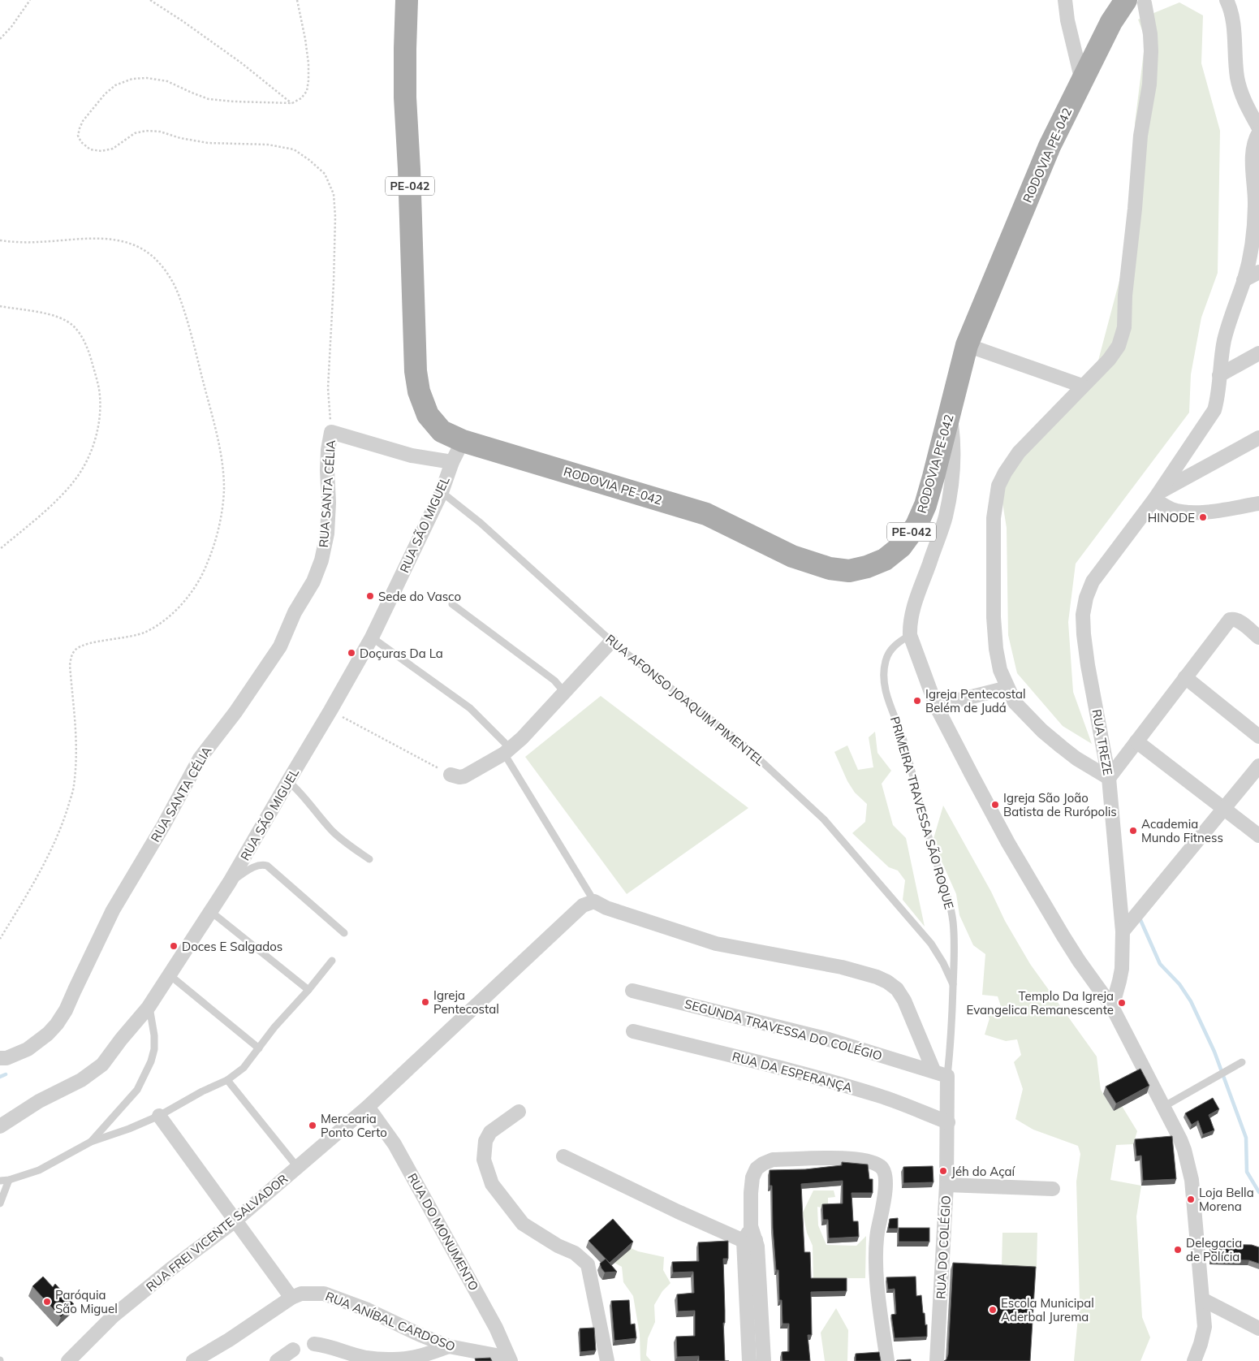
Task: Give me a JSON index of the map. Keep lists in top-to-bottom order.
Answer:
{
  "streets": {
    "main road": ["RODOVIA PE-042", "PE-042"],
    "street": [
      "RUA SANTA CÉLIA",
      "RUA SÃO MIGUEL",
      "RUA TREZE",
      "SEGUNDA TRAVESSA DO COLÉGIO",
      "RUA DA ESPERANÇA",
      "RUA DO MONUMENTO",
      "RUA FREI VICENTE SALVADOR",
      "RUA DO COLÉGIO",
      "RUA ANÍBAL CARDOSO"
    ],
    "lane": ["RUA AFONSO JOAQUIM PIMENTEL", "PRIMEIRA TRAVESSA SÃO ROQUE"]
  },
  "crossings": [
    ["RODOVIA PE-042", "RUA SÃO MIGUEL"],
    ["RUA SÃO MIGUEL", "RUA AFONSO JOAQUIM PIMENTEL"],
    ["RUA AFONSO JOAQUIM PIMENTEL", "PRIMEIRA TRAVESSA SÃO ROQUE"],
    ["PRIMEIRA TRAVESSA SÃO ROQUE", "RUA DO COLÉGIO"],
    ["RUA DA ESPERANÇA", "RUA DO COLÉGIO"],
    ["RUA DO MONUMENTO", "RUA FREI VICENTE SALVADOR"],
    ["RUA DO MONUMENTO", "RUA ANÍBAL CARDOSO"]
  ],
  "places": [
    "HINODE",
    "Sede do Vasco",
    "Doçuras Da La",
    "Igreja Pentecostal Belém de Judá",
    "Igreja São João Batista de Rurópolis",
    "Academia Mundo Fitness",
    "Doces E Salgados",
    "Igreja Pentecostal",
    "Templo Da Igreja Evangelica Remanescente",
    "Mercearia Ponto Certo",
    "Jéh do Açaí",
    "Loja Bella Morena",
    "Delegacia de Polícia",
    "Paróquia São Miguel",
    "Escola Municipal Aderbal Jurema"
  ]
}
